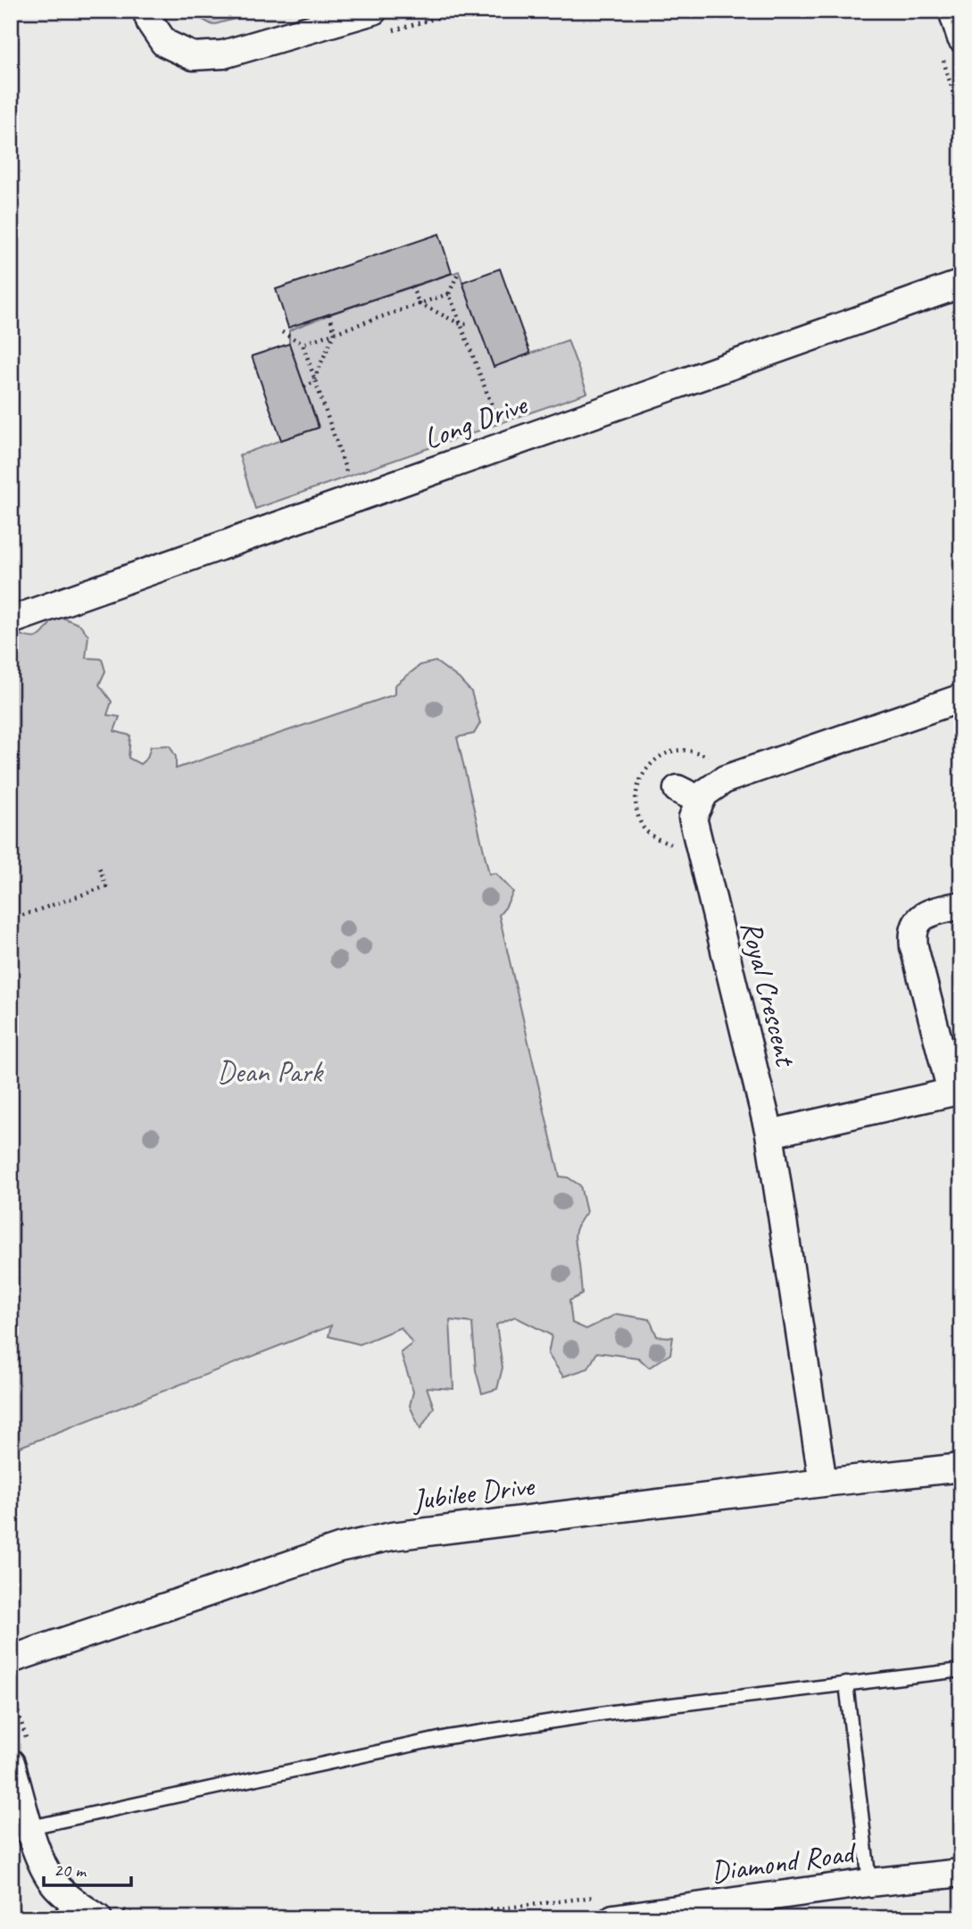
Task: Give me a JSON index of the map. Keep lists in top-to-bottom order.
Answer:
{
  "streets": {
    "street": [
      "Long Drive",
      "Royal Crescent",
      "Jubilee Drive",
      "Diamond Road"
    ]
  },
  "crossings": [
    ["Royal Crescent", "Jubilee Drive"]
  ],
  "parks": ["Dean Park"],
  "scale_bar": "20 m"
}
